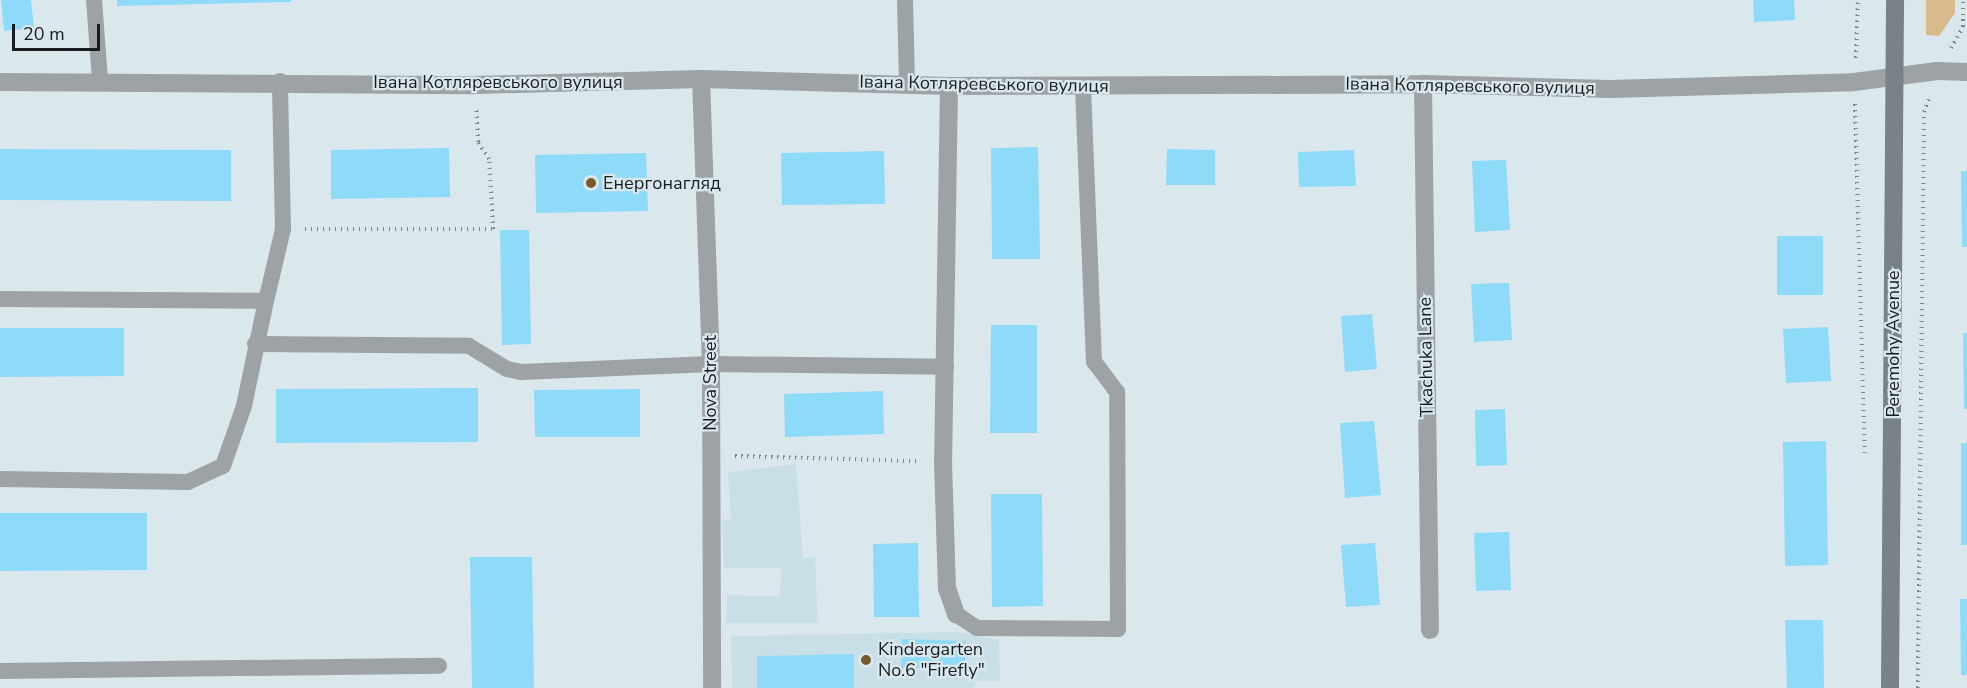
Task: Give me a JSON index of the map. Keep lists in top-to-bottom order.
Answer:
{
  "streets": {
    "main road": ["Peremohy Avenue"],
    "street": ["Івана Котляревського вулиця", "Tkachuka Lane", "Nova Street"]
  },
  "crossings": [
    ["Івана Котляревського вулиця", "Peremohy Avenue"],
    ["Івана Котляревського вулиця", "Tkachuka Lane"],
    ["Івана Котляревського вулиця", "Nova Street"]
  ],
  "places": ["Енергонагляд", "Kindergarten No.6 \"Firefly\""],
  "scale_bar": "20 m"
}
